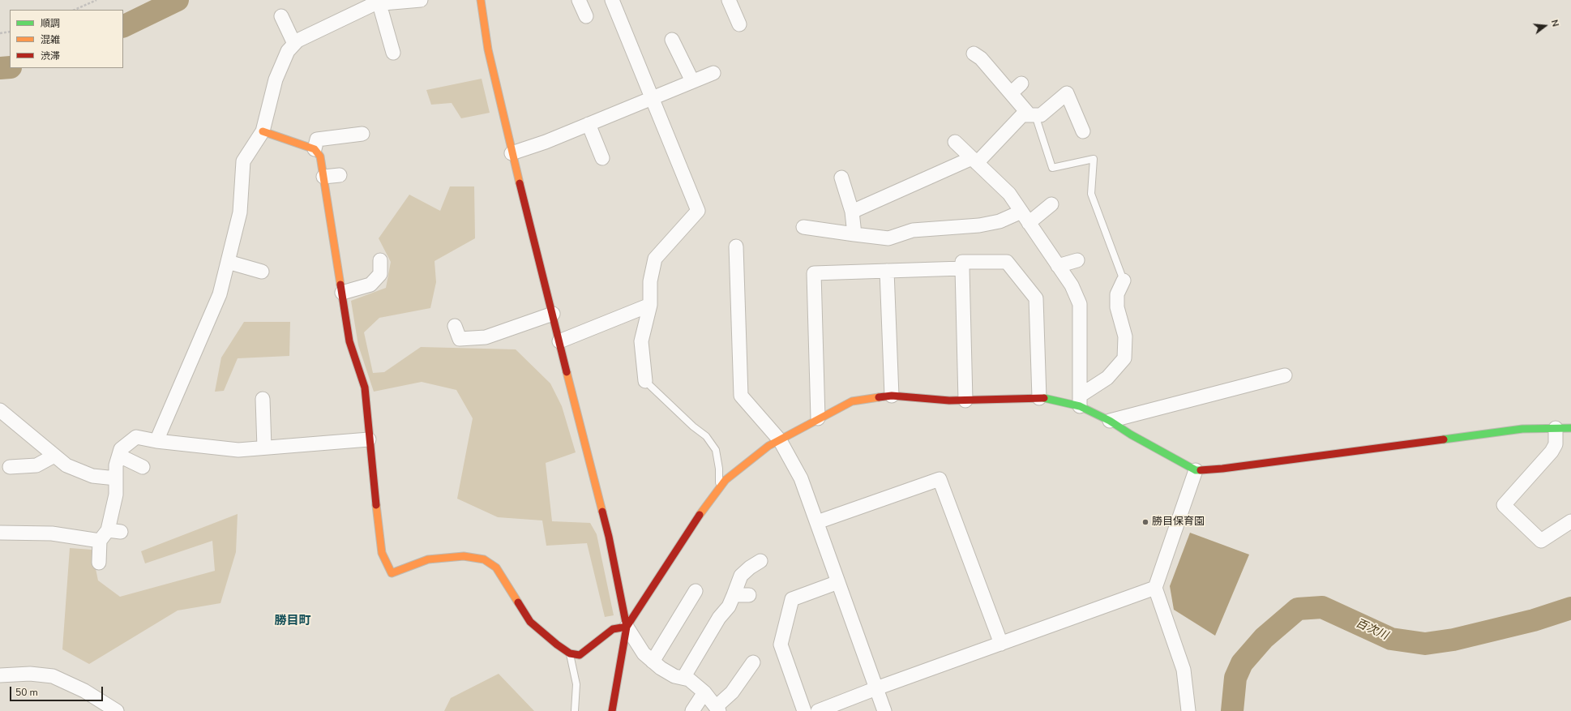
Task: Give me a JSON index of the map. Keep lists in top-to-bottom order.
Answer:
{
  "districts": ["勝目町"],
  "water": ["百次川"],
  "places": ["勝目保育園"],
  "legend": ["順調", "混雑", "渋滞"],
  "scale_bar": "50 m",
  "north": "right"
}
